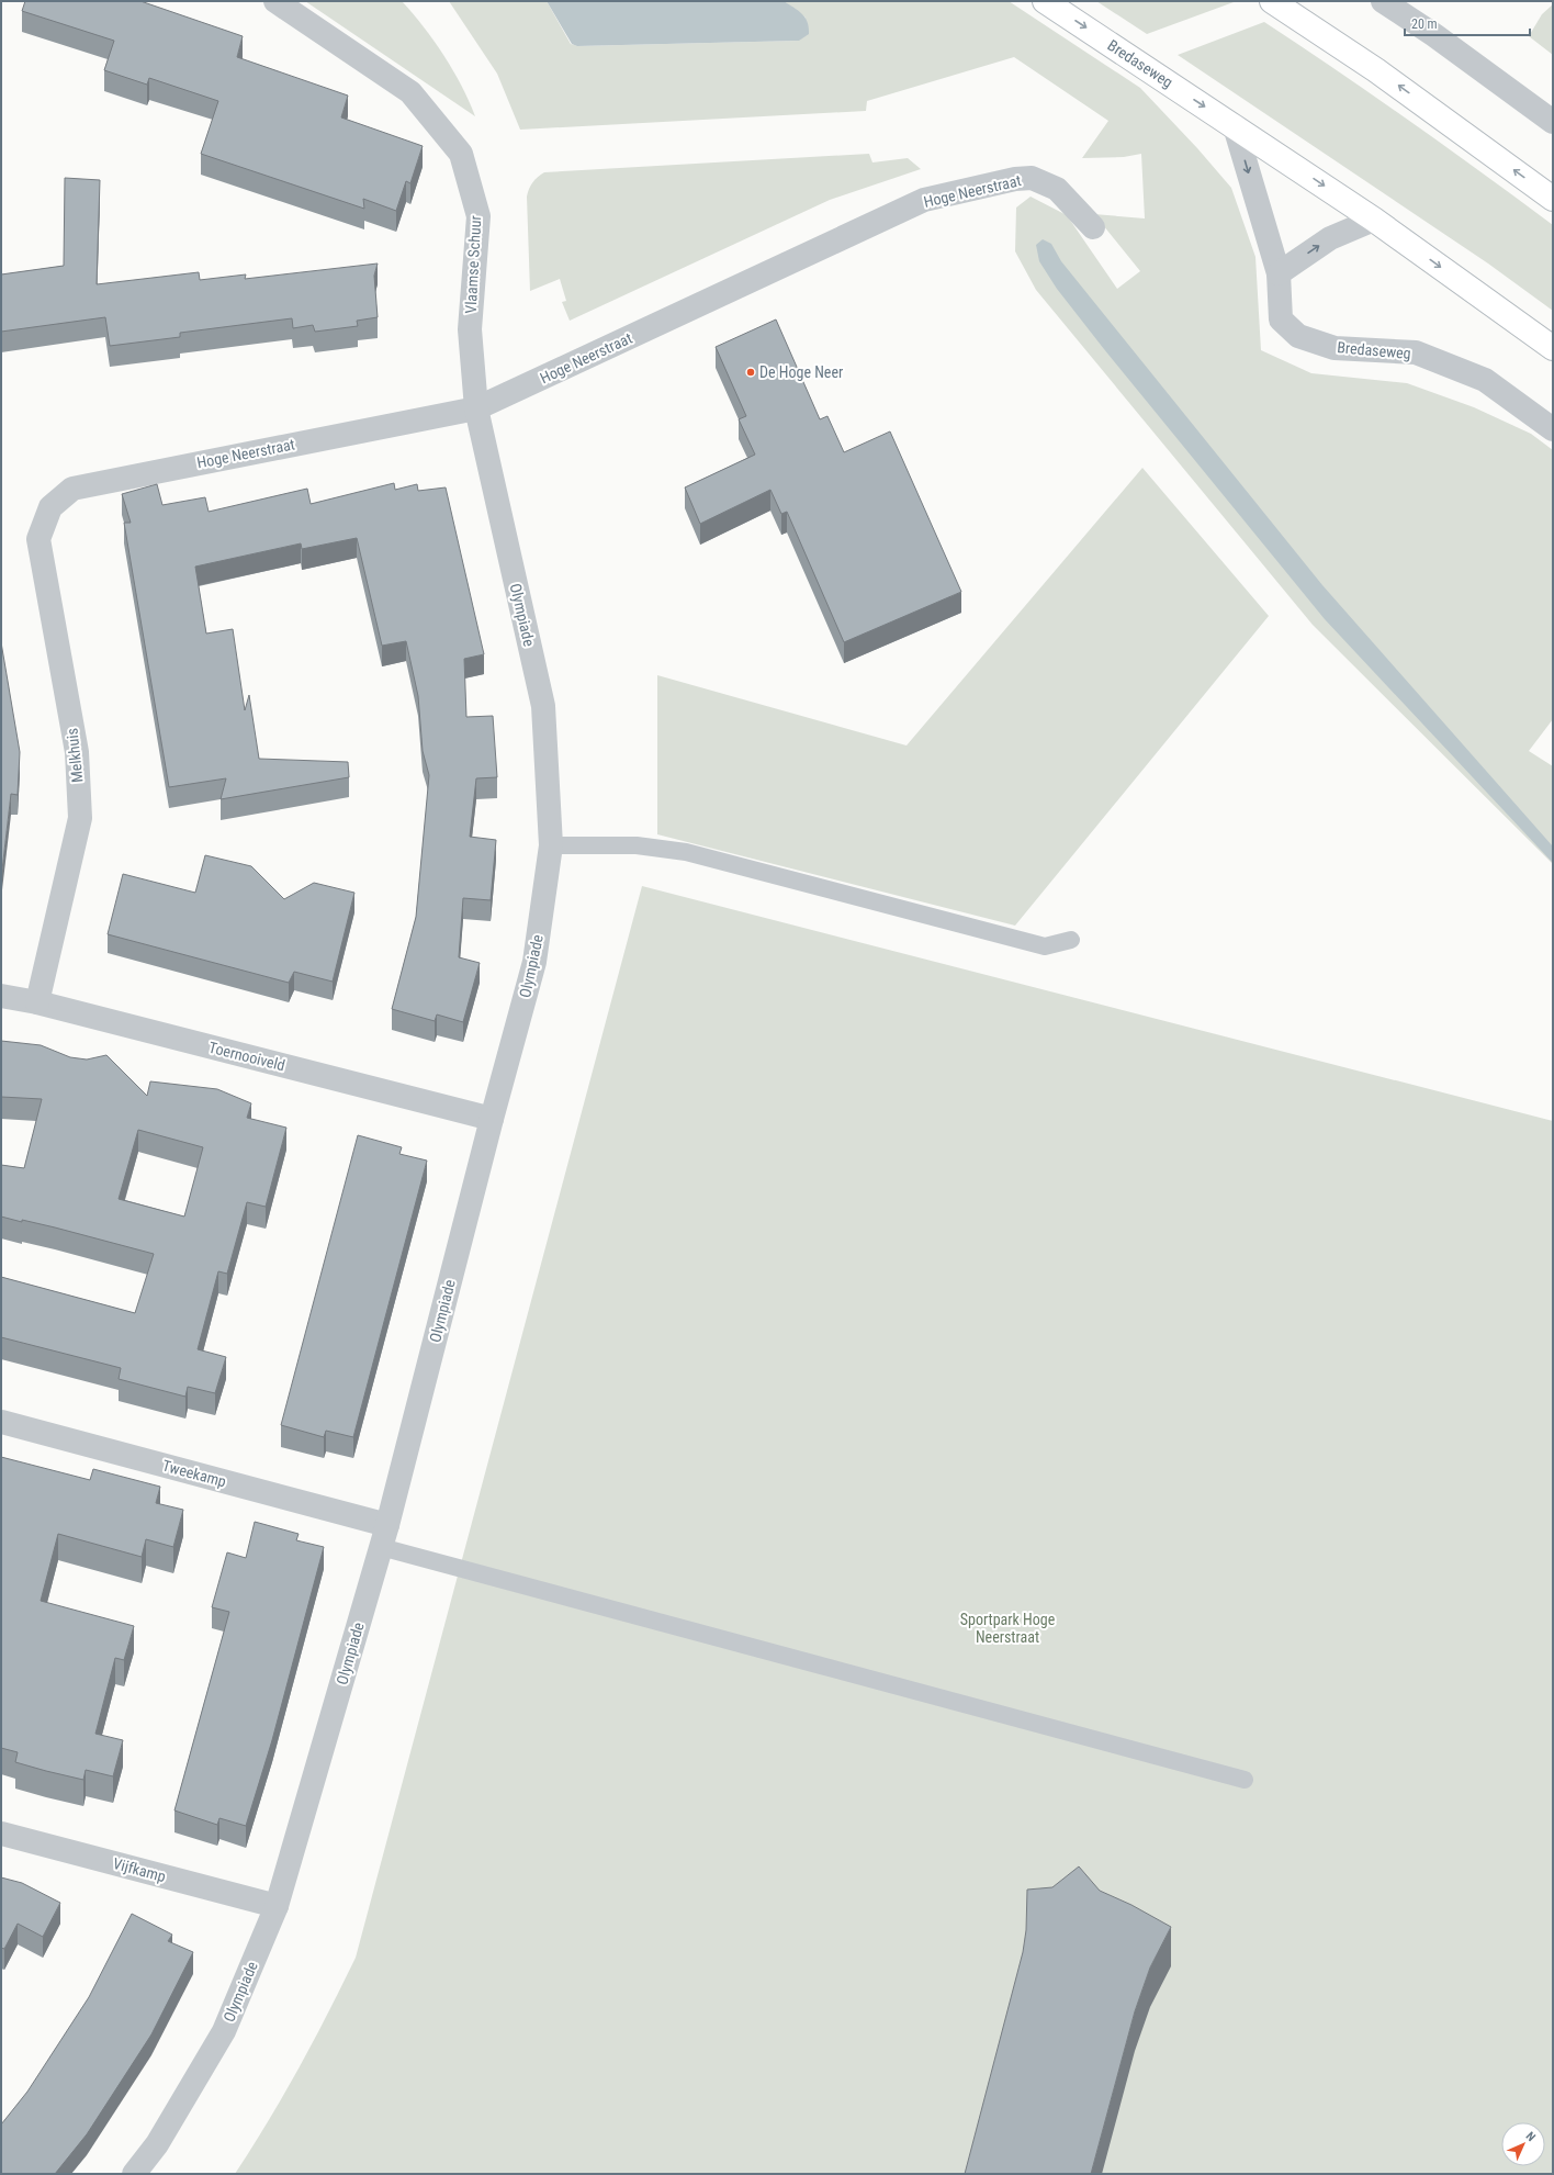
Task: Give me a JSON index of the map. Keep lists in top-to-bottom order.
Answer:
{
  "streets": {
    "main road": ["Bredaseweg"],
    "street": [
      "Hoge Neerstraat",
      "Vlaamse Schuur",
      "Olympiade",
      "Melkhuis",
      "Toernooiveld",
      "Tweekamp",
      "Vijfkamp"
    ]
  },
  "crossings": [
    ["Hoge Neerstraat", "Vlaamse Schuur"],
    ["Hoge Neerstraat", "Olympiade"],
    ["Hoge Neerstraat", "Melkhuis"],
    ["Vlaamse Schuur", "Olympiade"],
    ["Olympiade", "Toernooiveld"],
    ["Olympiade", "Tweekamp"],
    ["Olympiade", "Vijfkamp"],
    ["Melkhuis", "Toernooiveld"]
  ],
  "parks": ["Sportpark Hoge Neerstraat"],
  "places": ["De Hoge Neer"],
  "scale_bar": "20 m",
  "north": "top right"
}
